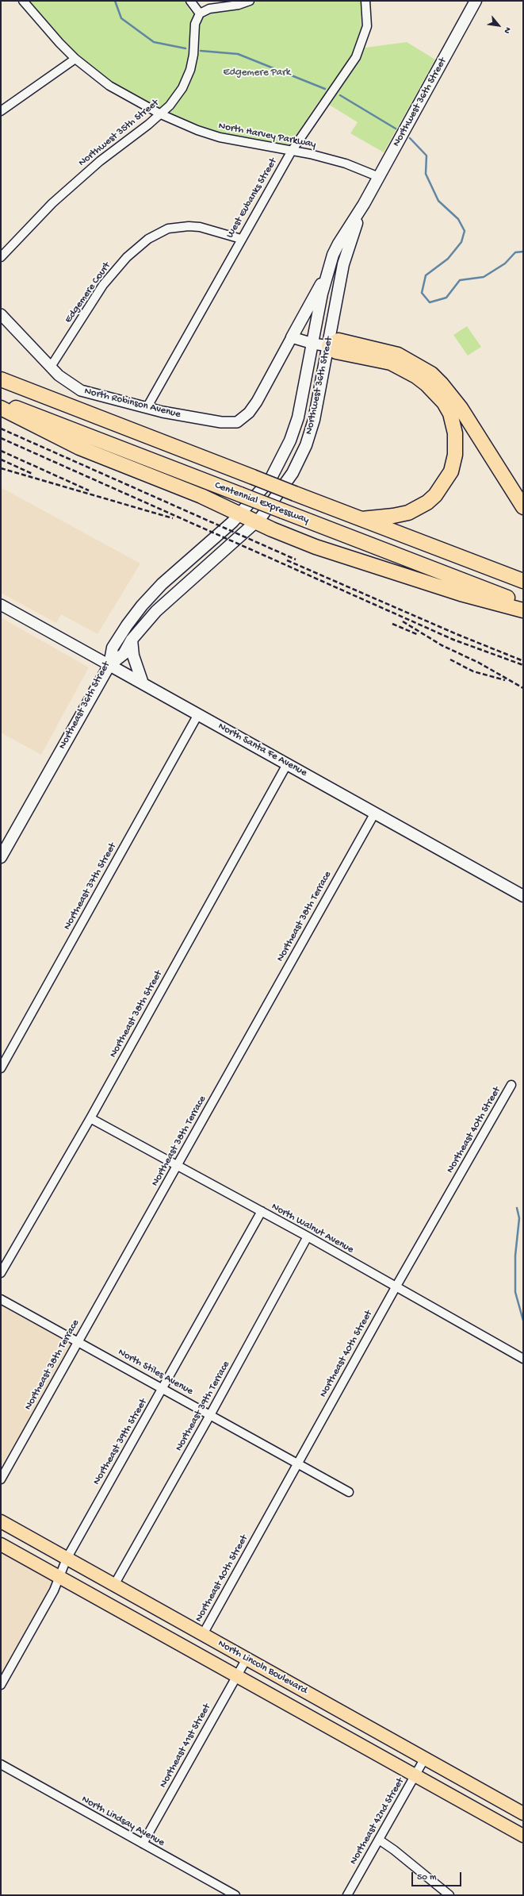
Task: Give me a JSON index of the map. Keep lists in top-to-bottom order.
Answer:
{
  "streets": {
    "highway": ["Centennial Expressway"],
    "main road": [
      "Northwest 36th Street",
      "Northeast 36th Street",
      "North Santa Fe Avenue",
      "North Lincoln Boulevard"
    ],
    "street": [
      "Northwest 35th Street",
      "North Harvey Parkway",
      "West Eubanks Street",
      "Edgemere Court",
      "North Robinson Avenue",
      "Northeast 37th Street",
      "Northeast 38th Terrace",
      "Northeast 38th Street",
      "Northeast 40th Street",
      "North Walnut Avenue",
      "North Stiles Avenue",
      "Northeast 39th Terrace",
      "Northeast 39th Street",
      "Northeast 41st Street",
      "North Lindsay Avenue",
      "Northeast 42nd Street"
    ]
  },
  "crossings": [
    ["Northwest 36th Street", "North Harvey Parkway"],
    ["Northwest 36th Street", "Northeast 36th Street"],
    ["Northwest 36th Street", "North Santa Fe Avenue"],
    ["Northwest 35th Street", "North Harvey Parkway"],
    ["North Harvey Parkway", "West Eubanks Street"],
    ["West Eubanks Street", "Edgemere Court"],
    ["West Eubanks Street", "North Robinson Avenue"],
    ["Edgemere Court", "North Robinson Avenue"],
    ["Northeast 36th Street", "North Santa Fe Avenue"],
    ["North Santa Fe Avenue", "Northeast 37th Street"],
    ["North Santa Fe Avenue", "Northeast 38th Terrace"],
    ["North Santa Fe Avenue", "Northeast 38th Street"],
    ["Northeast 38th Terrace", "North Walnut Avenue"],
    ["Northeast 38th Terrace", "North Stiles Avenue"],
    ["Northeast 38th Street", "North Walnut Avenue"],
    ["Northeast 40th Street", "North Walnut Avenue"],
    ["Northeast 40th Street", "North Stiles Avenue"],
    ["Northeast 40th Street", "North Lincoln Boulevard"],
    ["North Walnut Avenue", "Northeast 39th Terrace"],
    ["North Walnut Avenue", "Northeast 39th Street"],
    ["North Stiles Avenue", "Northeast 39th Terrace"],
    ["North Stiles Avenue", "Northeast 39th Street"],
    ["Northeast 39th Terrace", "North Lincoln Boulevard"],
    ["Northeast 39th Street", "North Lincoln Boulevard"],
    ["North Lincoln Boulevard", "Northeast 41st Street"],
    ["North Lincoln Boulevard", "Northeast 42nd Street"],
    ["Northeast 41st Street", "North Lindsay Avenue"]
  ],
  "parks": ["Edgemere Park"],
  "scale_bar": "50 m",
  "north": "bottom right"
}
